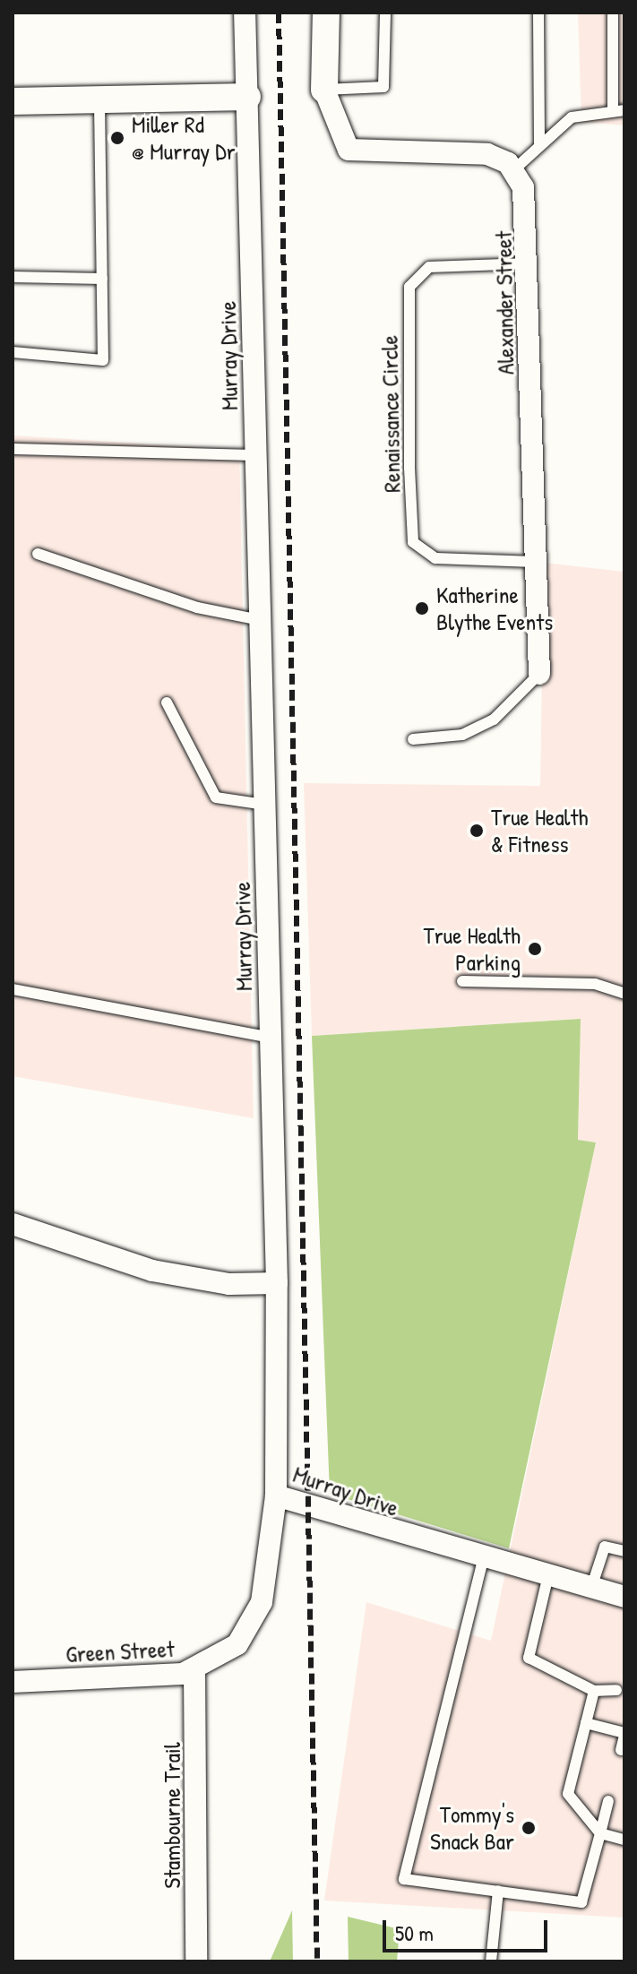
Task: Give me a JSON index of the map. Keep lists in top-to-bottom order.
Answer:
{
  "streets": {
    "street": [
      "Alexander Street",
      "Murray Drive",
      "Green Street",
      "Stambourne Trail"
    ],
    "lane": ["Renaissance Circle"]
  },
  "crossings": [
    ["Alexander Street", "Renaissance Circle"],
    ["Murray Drive", "Green Street"],
    ["Green Street", "Stambourne Trail"]
  ],
  "places": [
    "Miller Rd @ Murray Dr",
    "Katherine Blythe Events",
    "True Health & Fitness",
    "True Health Parking",
    "Tommy's Snack Bar"
  ],
  "scale_bar": "50 m"
}
